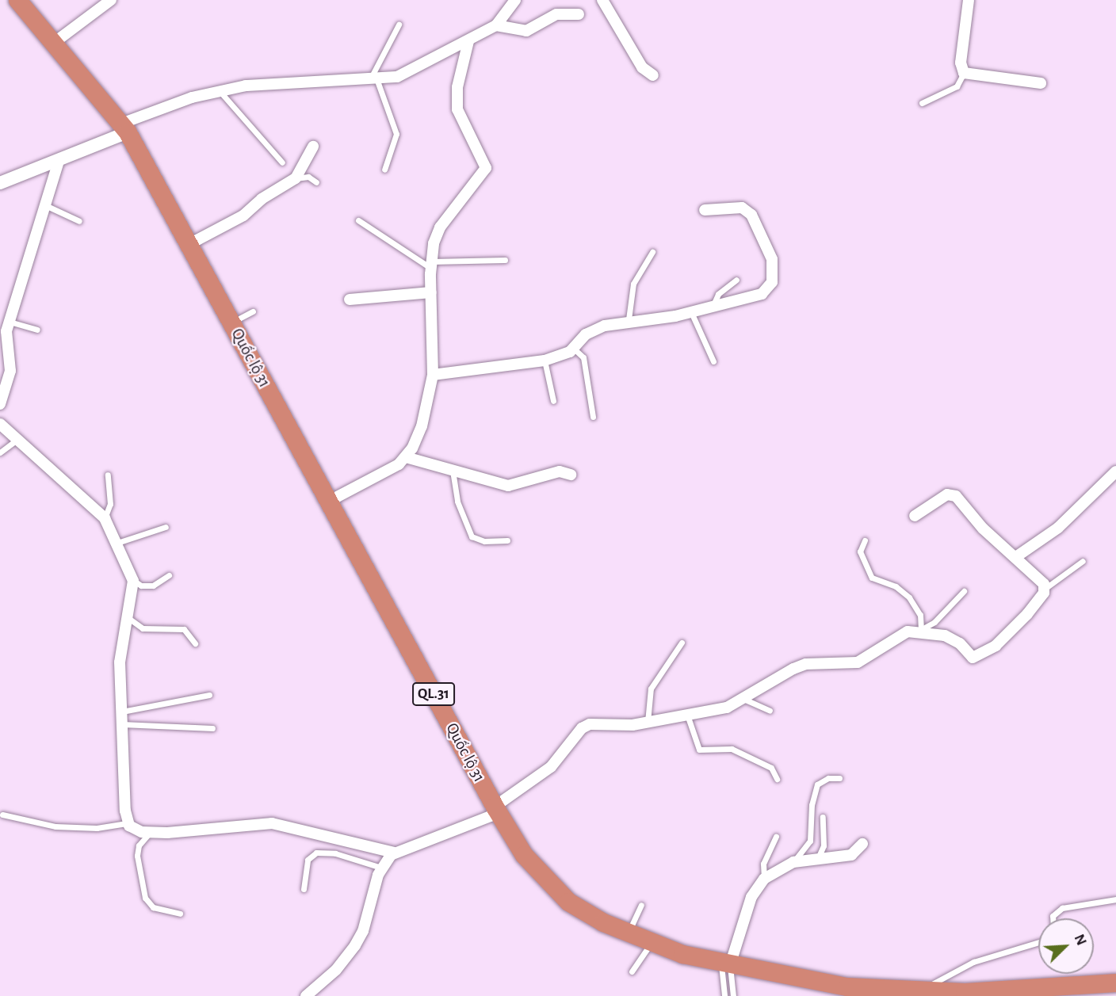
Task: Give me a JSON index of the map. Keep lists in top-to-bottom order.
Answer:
{
  "streets": {
    "highway": ["Quốc lộ 31", "QL.31"]
  },
  "north": "top right"
}
